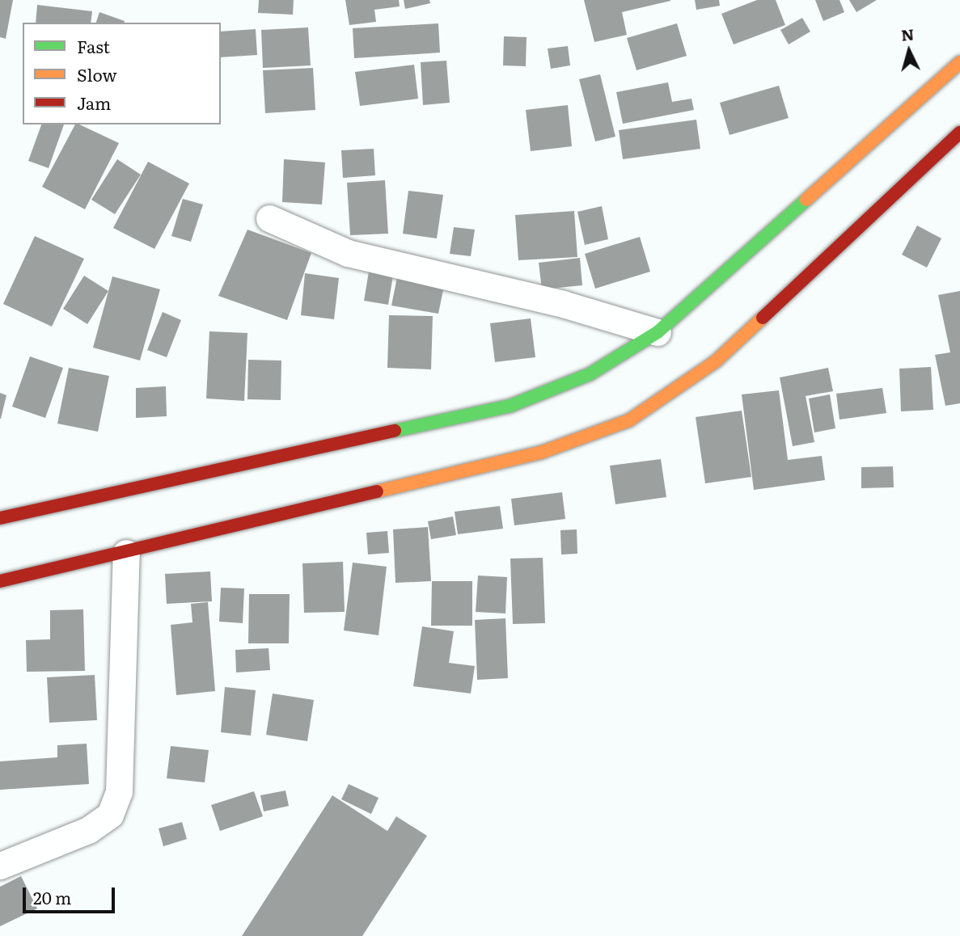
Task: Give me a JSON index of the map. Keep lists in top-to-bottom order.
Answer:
{
  "legend": ["Fast", "Slow", "Jam"],
  "scale_bar": "20 m",
  "north": "top"
}
